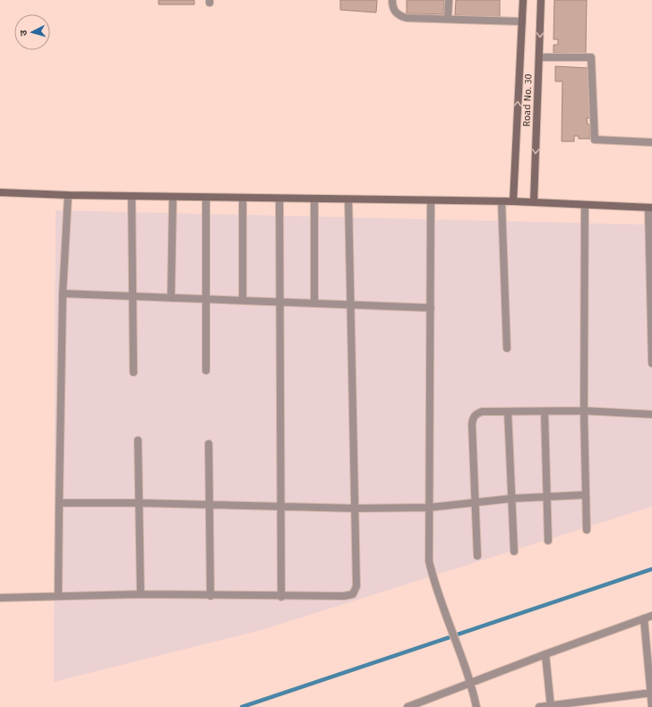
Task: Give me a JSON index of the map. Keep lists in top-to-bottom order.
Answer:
{
  "streets": {
    "street": ["Road No. 30"]
  },
  "north": "left"
}
